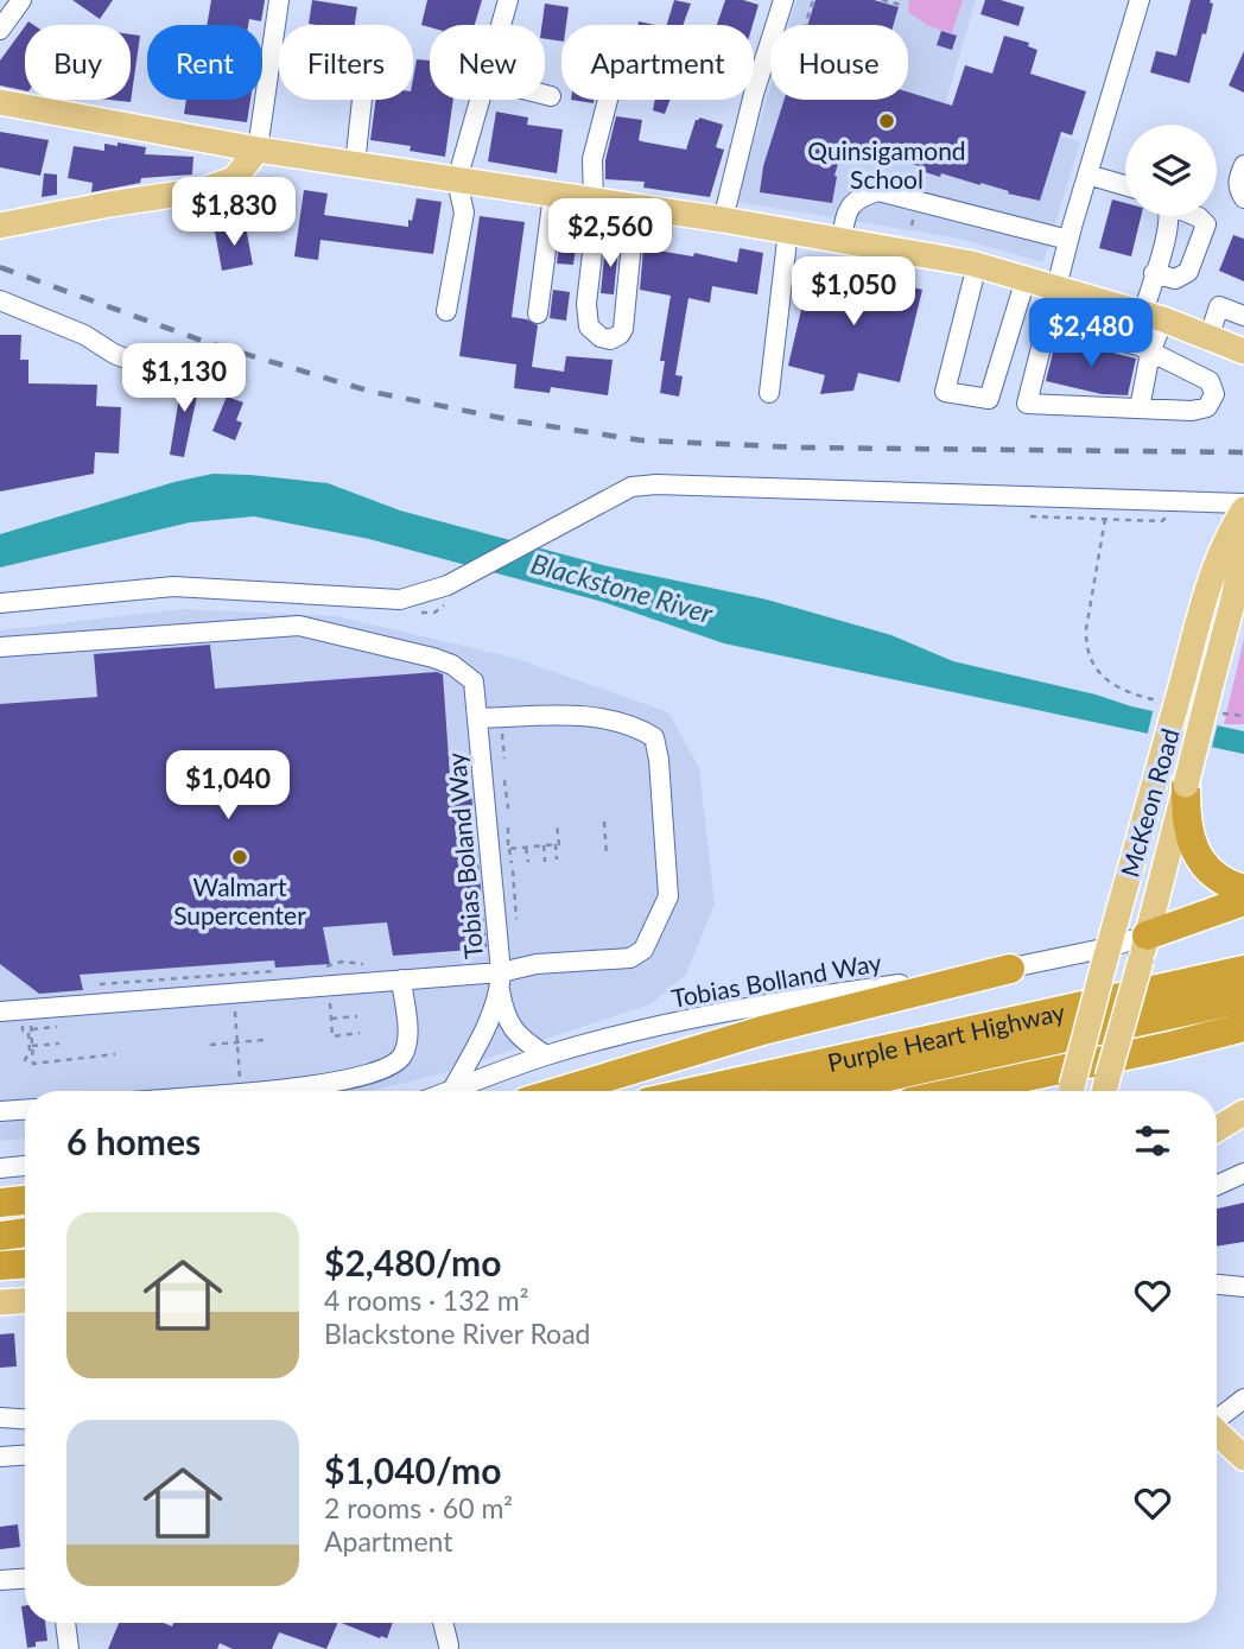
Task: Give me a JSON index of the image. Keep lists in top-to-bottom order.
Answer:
{
  "streets": {
    "highway": ["Purple Heart Highway"],
    "main road": ["McKeon Road"],
    "street": ["Tobias Boland Way", "Tobias Bolland Way"]
  },
  "crossings": [
    ["McKeon Road", "Tobias Bolland Way"],
    ["Tobias Boland Way", "Tobias Bolland Way"]
  ],
  "water": ["Blackstone River"],
  "places": ["Quinsigamond School", "Walmart Supercenter"],
  "page": {
    "chip": [
      "Buy",
      "Rent",
      "Filters",
      "New",
      "Apartment",
      "House"
    ],
    "price": [
      "$1,830",
      "$2,560",
      "$1,050",
      "$2,480",
      "$1,130",
      "$1,040"
    ],
    "heading": "6 homes",
    "list": [
      {
        "name": "$2,480/mo",
        "note": "4 rooms · 132 m² · Blackstone River Road"
      },
      {
        "name": "$1,040/mo",
        "note": "2 rooms · 60 m² · Apartment"
      }
    ]
  }
}
